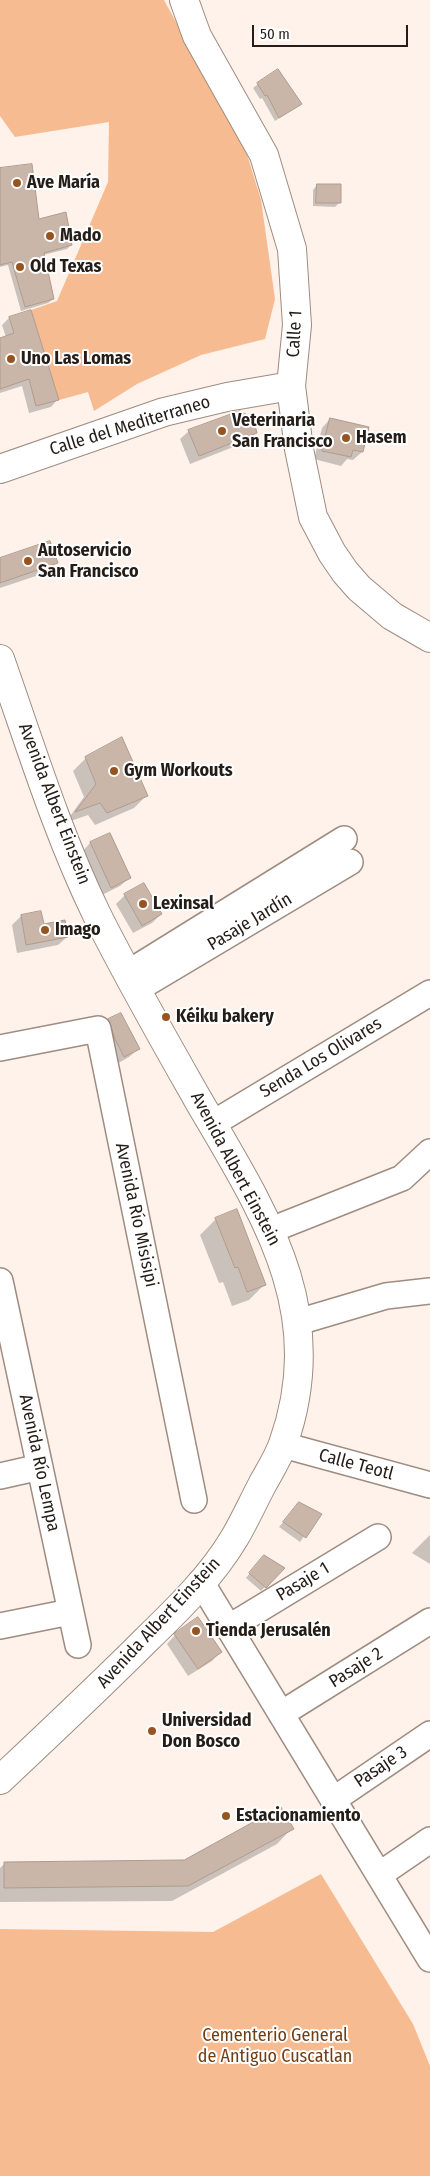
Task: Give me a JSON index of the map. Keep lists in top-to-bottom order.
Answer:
{
  "streets": {
    "street": [
      "Calle 1",
      "Calle del Mediterraneo",
      "Avenida Albert Einstein",
      "Pasaje Jardín",
      "Senda Los Olivares",
      "Avenida Río Misisipi",
      "Avenida Río Lempa",
      "Calle Teotl",
      "Pasaje 1",
      "Pasaje 2",
      "Pasaje 3"
    ]
  },
  "crossings": [
    ["Calle 1", "Calle del Mediterraneo"],
    ["Avenida Albert Einstein", "Pasaje Jardín"],
    ["Avenida Albert Einstein", "Senda Los Olivares"],
    ["Avenida Albert Einstein", "Calle Teotl"]
  ],
  "parks": ["Cementerio General de Antiguo Cuscatlan"],
  "places": [
    "Ave María",
    "Mado",
    "Old Texas",
    "Uno Las Lomas",
    "Veterinaria San Francisco",
    "Hasem",
    "Autoservicio San Francisco",
    "Gym Workouts",
    "Lexinsal",
    "Imago",
    "Kéiku bakery",
    "Tienda Jerusalén",
    "Universidad Don Bosco",
    "Estacionamiento"
  ],
  "scale_bar": "50 m"
}
